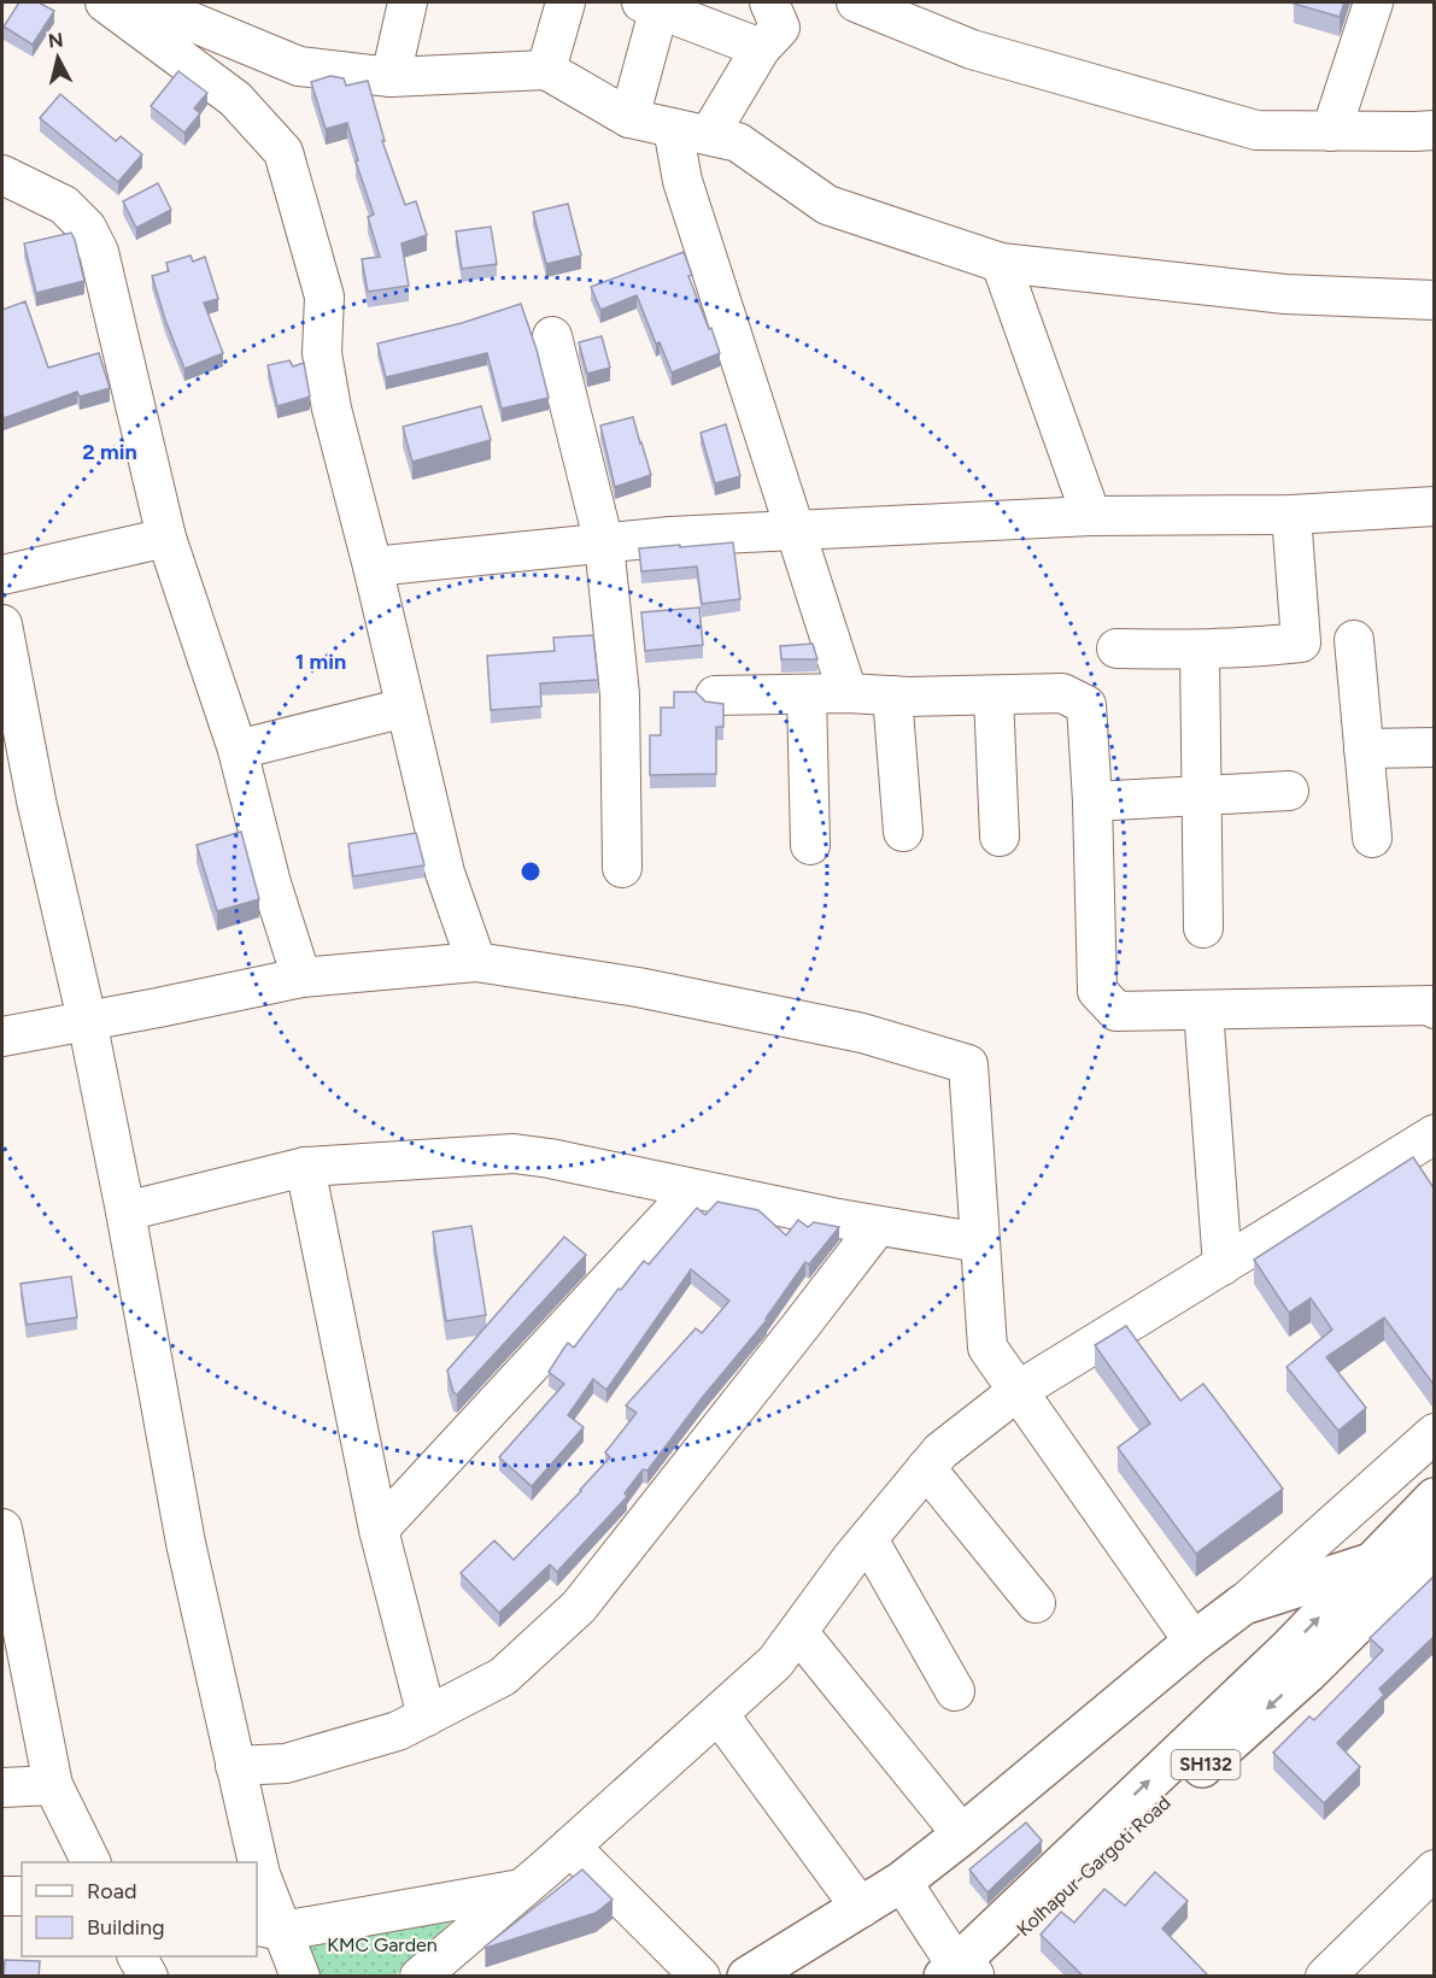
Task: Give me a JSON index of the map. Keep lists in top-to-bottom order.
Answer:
{
  "streets": {
    "main road": ["SH132", "Kolhapur-Gargoti Road"]
  },
  "parks": ["KMC Garden"],
  "legend": ["Road", "Building"],
  "north": "top",
  "rings": ["2 min", "1 min"]
}
